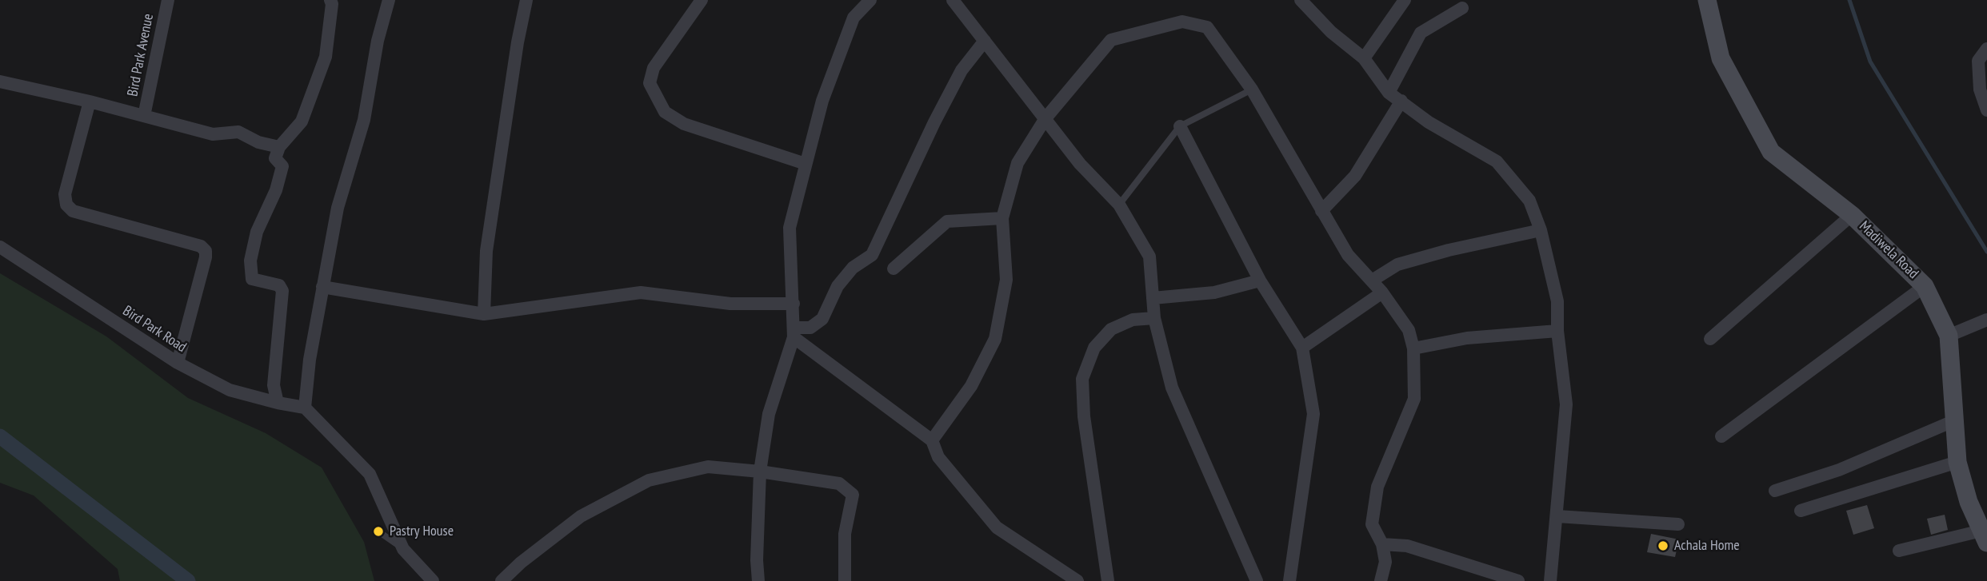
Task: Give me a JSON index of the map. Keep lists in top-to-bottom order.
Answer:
{
  "streets": {
    "main road": ["Madiwela Road"],
    "street": ["Bird Park Avenue", "Bird Park Road"]
  },
  "places": ["Pastry House", "Achala Home"]
}
